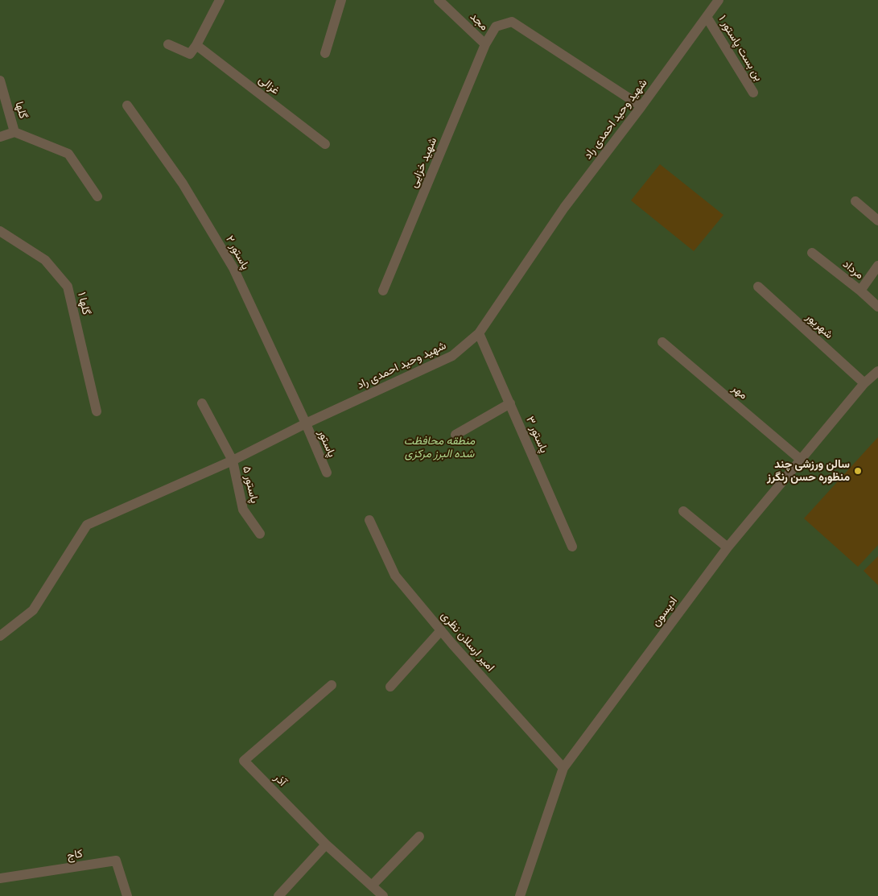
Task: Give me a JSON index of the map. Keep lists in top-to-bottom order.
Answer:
{
  "streets": {
    "street": [
      "مجد",
      "بن بست پاستور ۱",
      "غزالی",
      "گلها",
      "شهید وحید احمدی راد",
      "شهید خزایی",
      "پاستور ۲",
      "مرداد",
      "گلها ۱",
      "شهریور",
      "مهر",
      "پاستور ۳",
      "پاستور",
      "پاستور ۵",
      "ادیسون",
      "امیر ارسلان نظری",
      "آذر",
      "کاج"
    ]
  },
  "crossings": [
    ["مجد", "شهید خزایی"],
    ["بن بست پاستور ۱", "شهید وحید احمدی راد"],
    ["شهید وحید احمدی راد", "شهید خزایی"],
    ["شهید وحید احمدی راد", "پاستور ۲"],
    ["شهید وحید احمدی راد", "پاستور ۳"],
    ["شهید وحید احمدی راد", "پاستور"],
    ["شهید وحید احمدی راد", "پاستور ۵"],
    ["پاستور ۲", "پاستور"],
    ["شهریور", "ادیسون"],
    ["مهر", "ادیسون"],
    ["ادیسون", "امیر ارسلان نظری"]
  ],
  "parks": ["منطقه محافظت شده البرز مرکزی"],
  "places": ["سالن ورزشی چند منظوره حسن رنگرز"]
}
